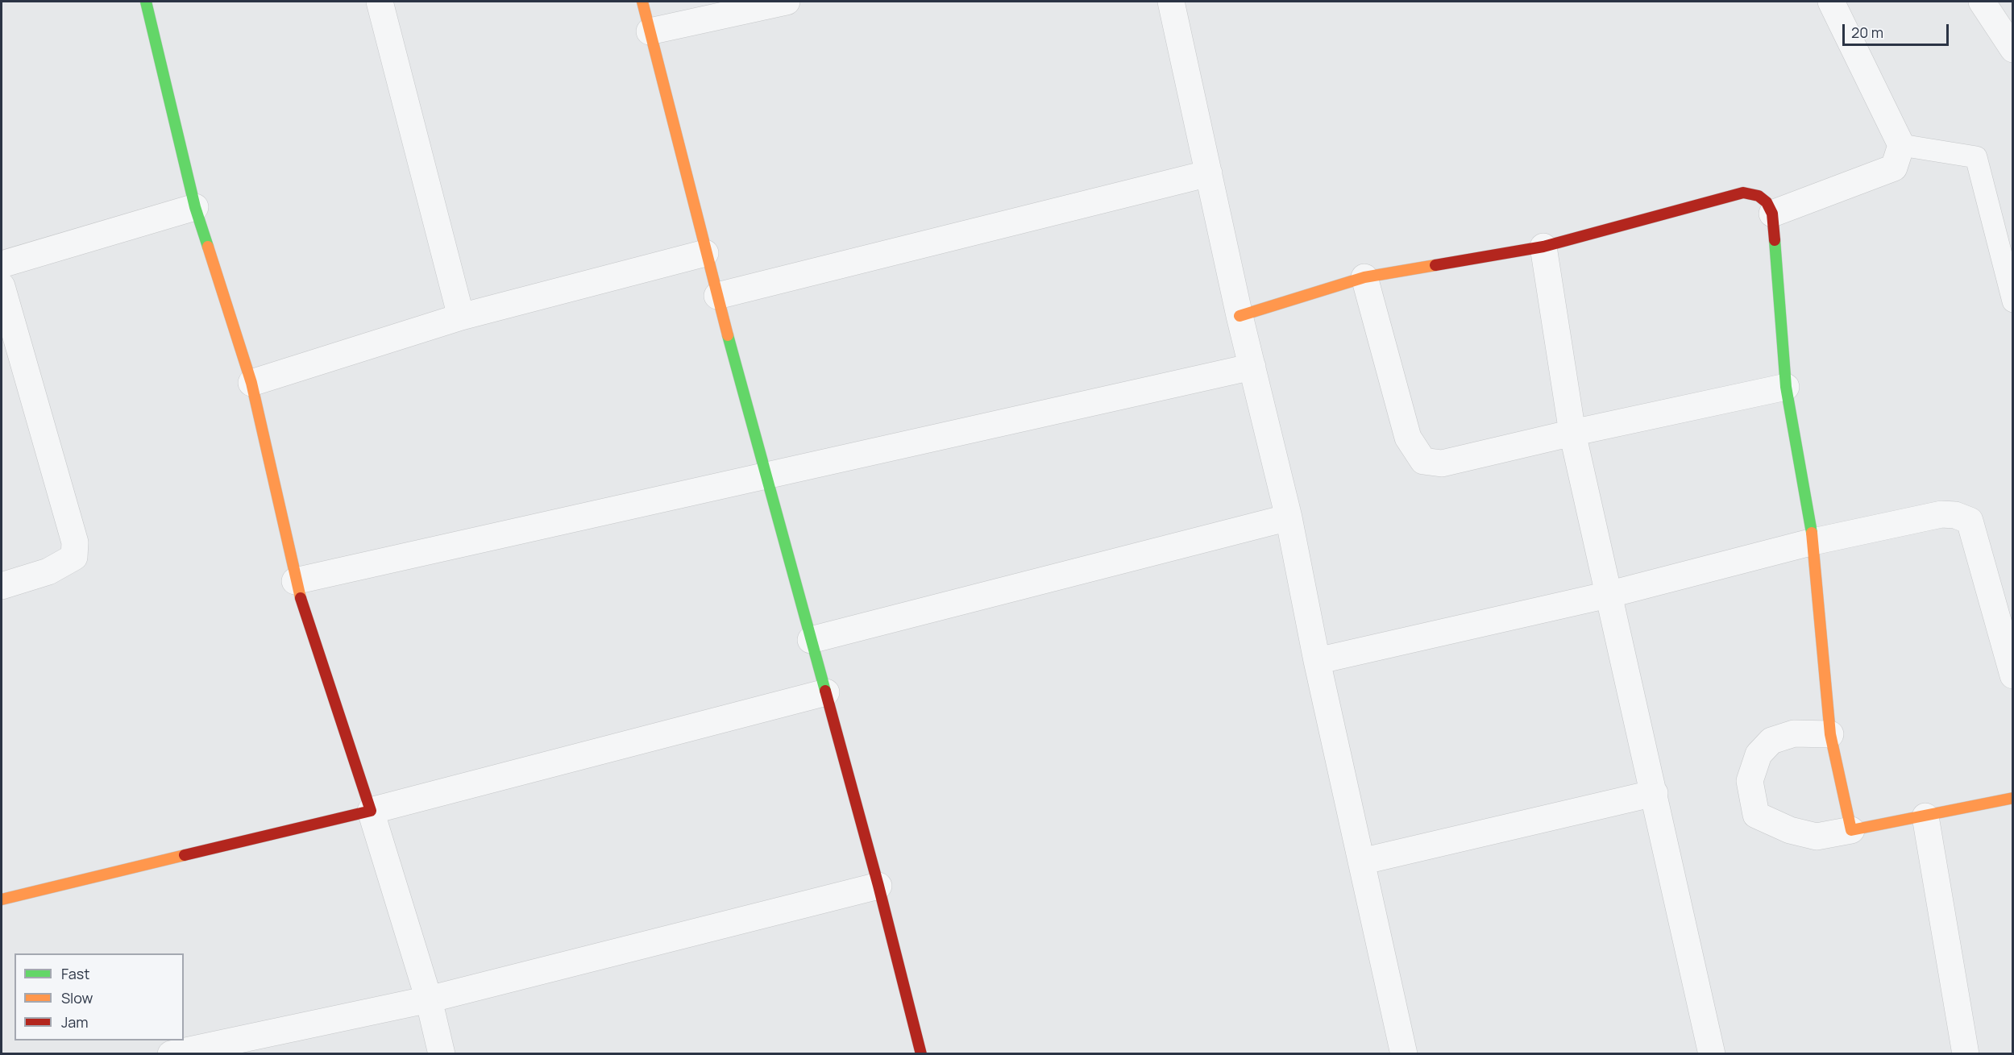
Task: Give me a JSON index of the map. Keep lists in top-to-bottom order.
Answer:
{
  "legend": ["Fast", "Slow", "Jam"],
  "scale_bar": "20 m"
}
